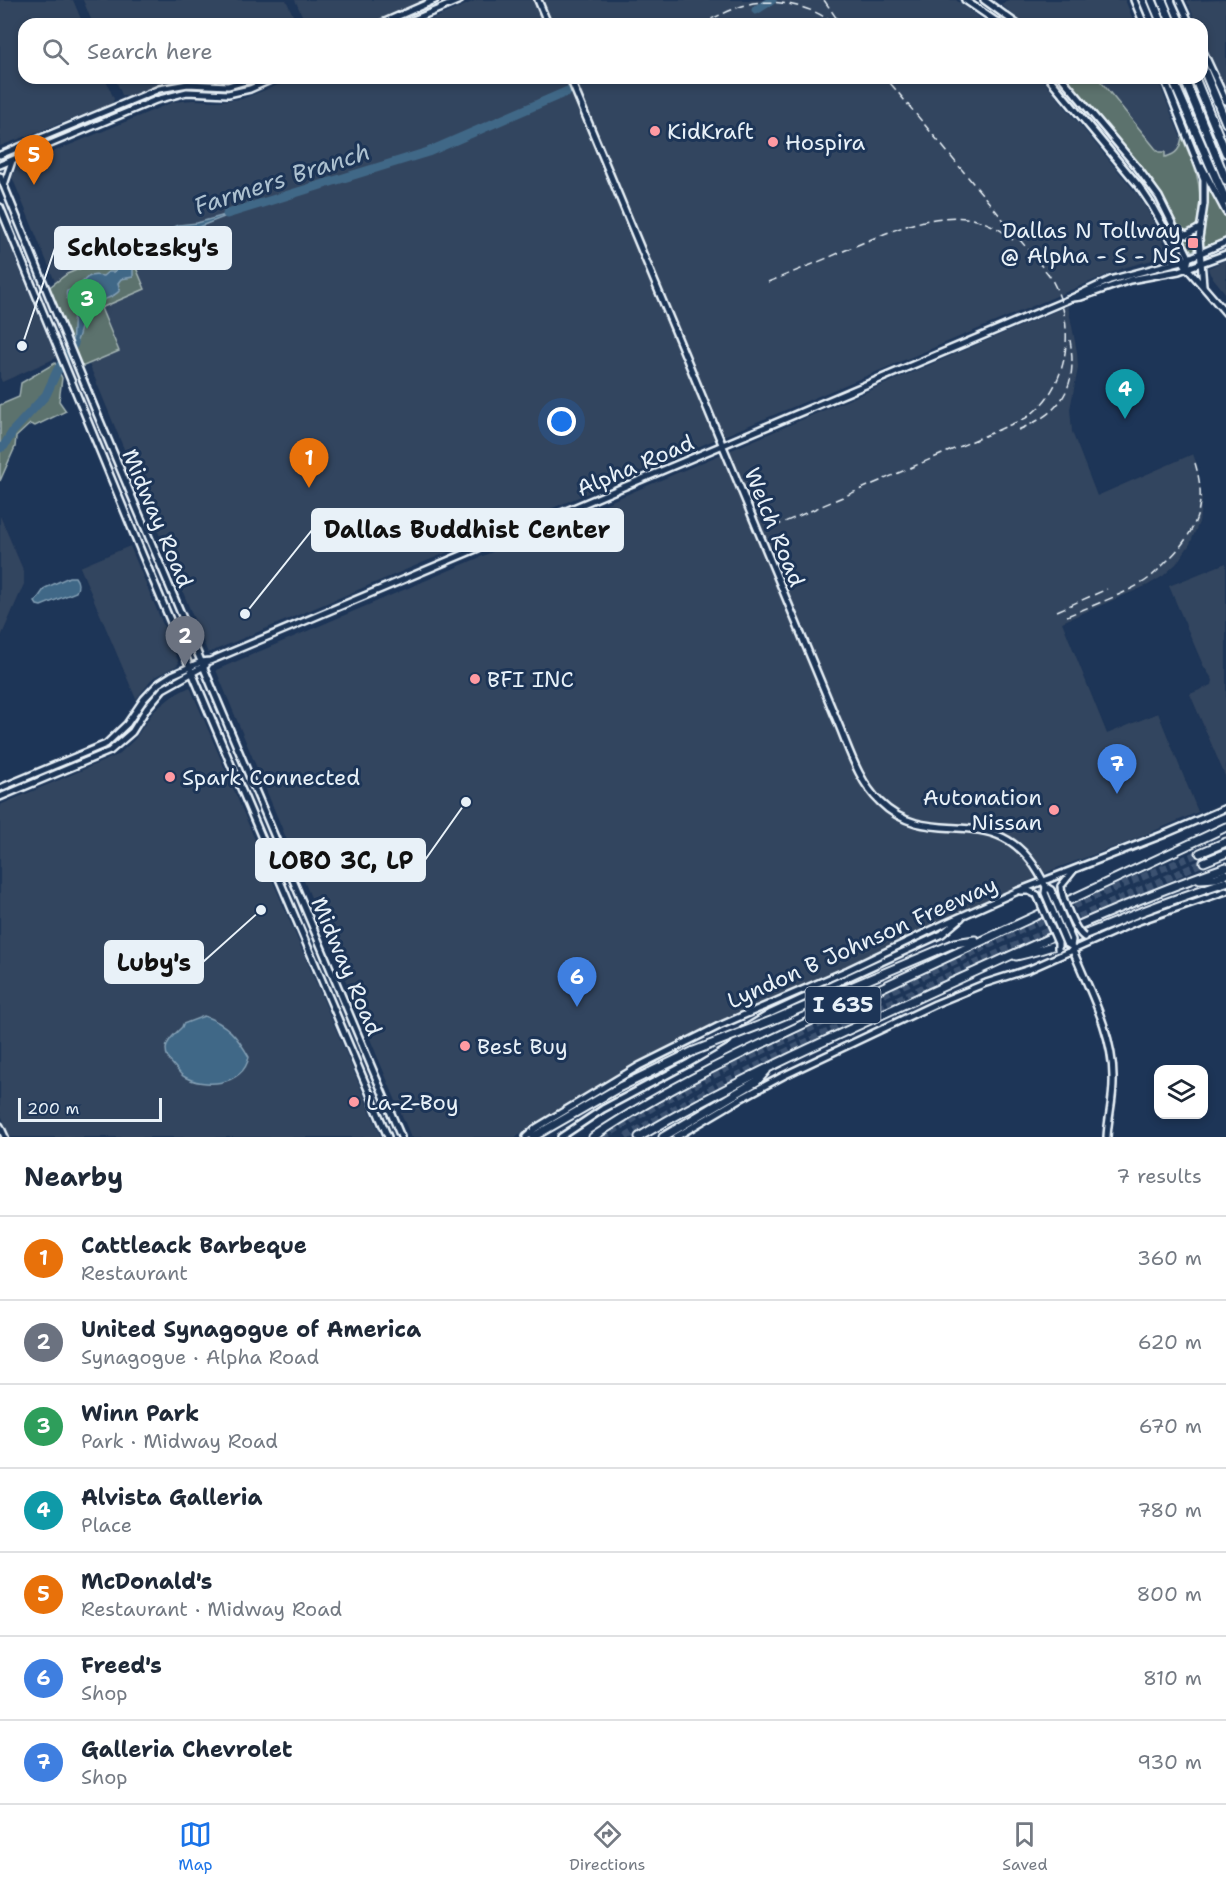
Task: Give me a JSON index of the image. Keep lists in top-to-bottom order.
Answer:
{
  "streets": {
    "highway": ["Lyndon B Johnson Freeway", "I 635"],
    "main road": ["Alpha Road", "Midway Road", "Welch Road"]
  },
  "crossings": [
    ["Alpha Road", "Midway Road"],
    ["Alpha Road", "Welch Road"],
    ["Welch Road", "Lyndon B Johnson Freeway"]
  ],
  "water": ["Farmers Branch"],
  "places": {
    "other": [
      "KidKraft",
      "Hospira",
      "Schlotzsky's",
      "Dallas Buddhist Center",
      "BFI INC",
      "Spark Connected",
      "LOBO 3C, LP",
      "Autonation Nissan",
      "Luby's",
      "Best Buy",
      "La-Z-Boy"
    ],
    "transit": ["Dallas N Tollway @ Alpha - S - NS"]
  },
  "scale_bar": "200 m",
  "page": {
    "search": "Search here",
    "pins": [
      "5",
      "3",
      "4",
      "1",
      "2",
      "7",
      "6"
    ],
    "scale": "200 m",
    "heading": ["Nearby", "7 results"],
    "list": [
      {
        "mark": "1",
        "name": "Cattleack Barbeque",
        "note": "Restaurant",
        "value": "360 m"
      },
      {
        "mark": "2",
        "name": "United Synagogue of America",
        "note": "Synagogue · Alpha Road",
        "value": "620 m"
      },
      {
        "mark": "3",
        "name": "Winn Park",
        "note": "Park · Midway Road",
        "value": "670 m"
      },
      {
        "mark": "4",
        "name": "Alvista Galleria",
        "note": "Place",
        "value": "780 m"
      },
      {
        "mark": "5",
        "name": "McDonald's",
        "note": "Restaurant · Midway Road",
        "value": "800 m"
      },
      {
        "mark": "6",
        "name": "Freed's",
        "note": "Shop",
        "value": "810 m"
      },
      {
        "mark": "7",
        "name": "Galleria Chevrolet",
        "note": "Shop",
        "value": "930 m"
      }
    ],
    "nav": ["Map", "Directions", "Saved"]
  }
}
